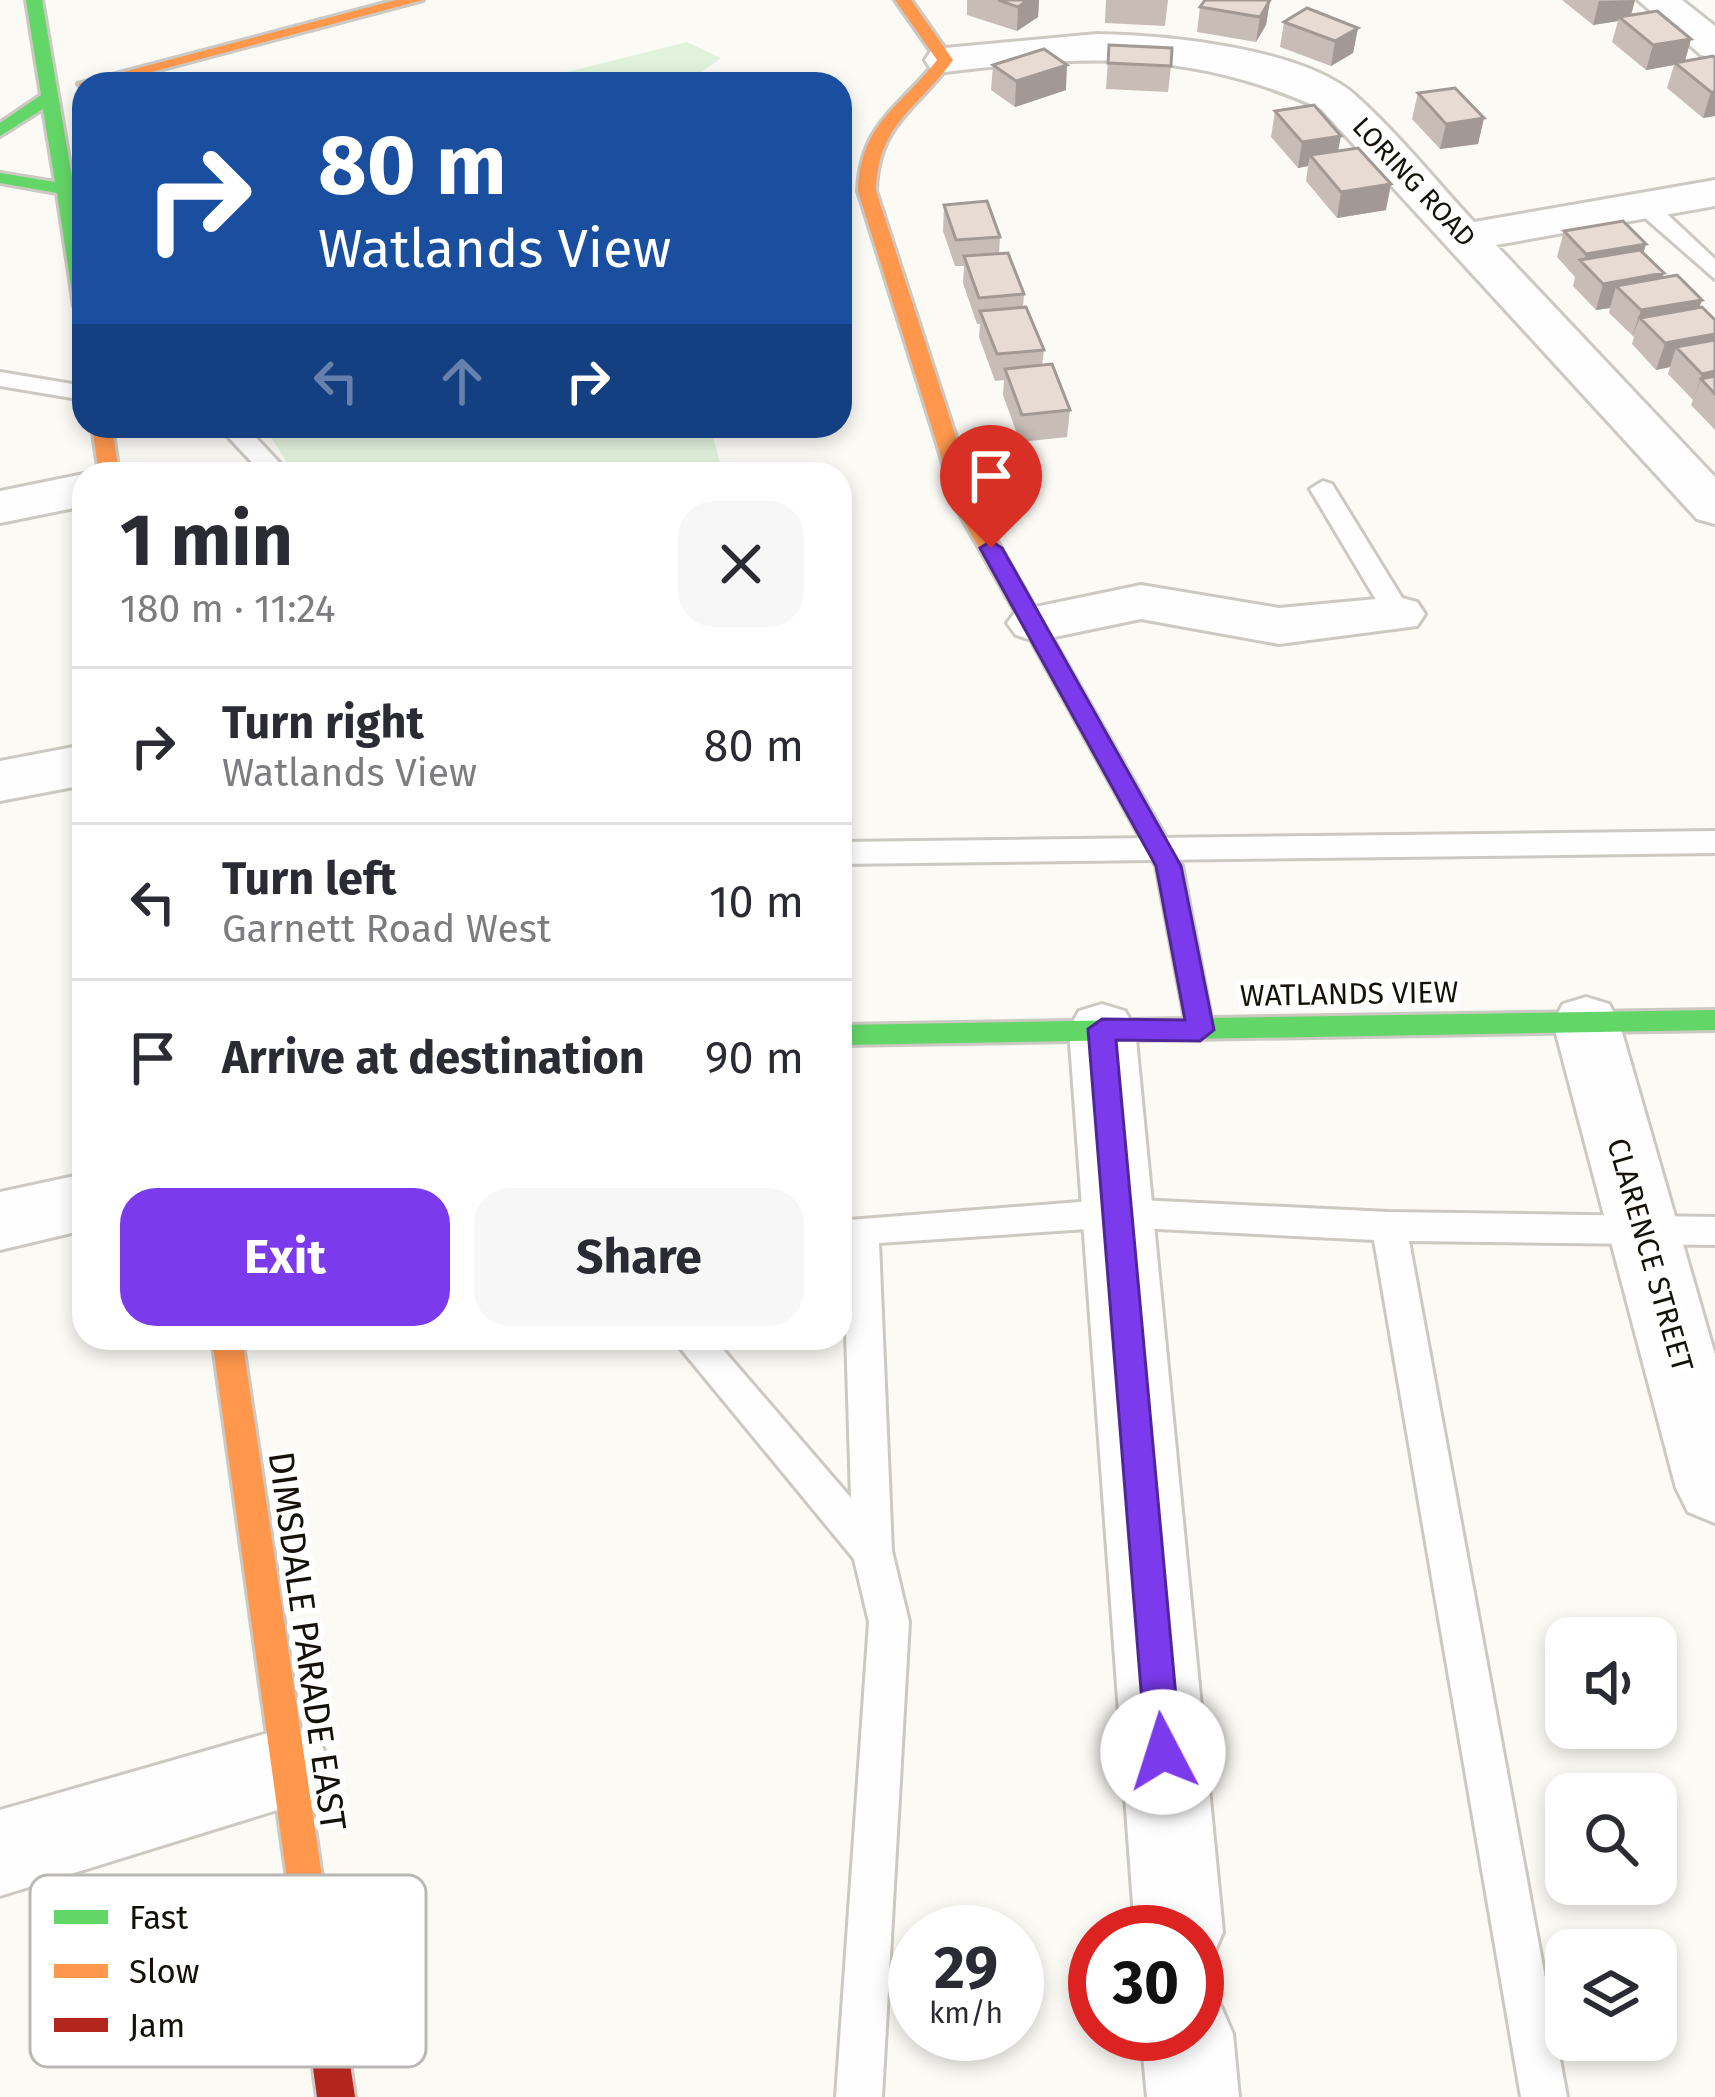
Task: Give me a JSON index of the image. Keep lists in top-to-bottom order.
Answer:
{
  "streets": {
    "street": [
      "LORING ROAD",
      "WATLANDS VIEW",
      "CLARENCE STREET",
      "DIMSDALE PARADE EAST"
    ]
  },
  "crossings": [
    ["WATLANDS VIEW", "CLARENCE STREET"]
  ],
  "legend": ["Fast", "Slow", "Jam"],
  "page": {
    "turn": ["80 m", "Watlands View"],
    "heading": ["1 min", "180 m · 11:24"],
    "list": [
      {
        "name": "Turn right",
        "note": "Watlands View",
        "value": "80 m"
      },
      {
        "name": "Turn left",
        "note": "Garnett Road West",
        "value": "10 m"
      },
      {
        "name": "Arrive at destination",
        "value": "90 m"
      }
    ],
    "buttons": ["Exit", "Share"],
    "speed": "29 km/h",
    "limit": "30"
  }
}
